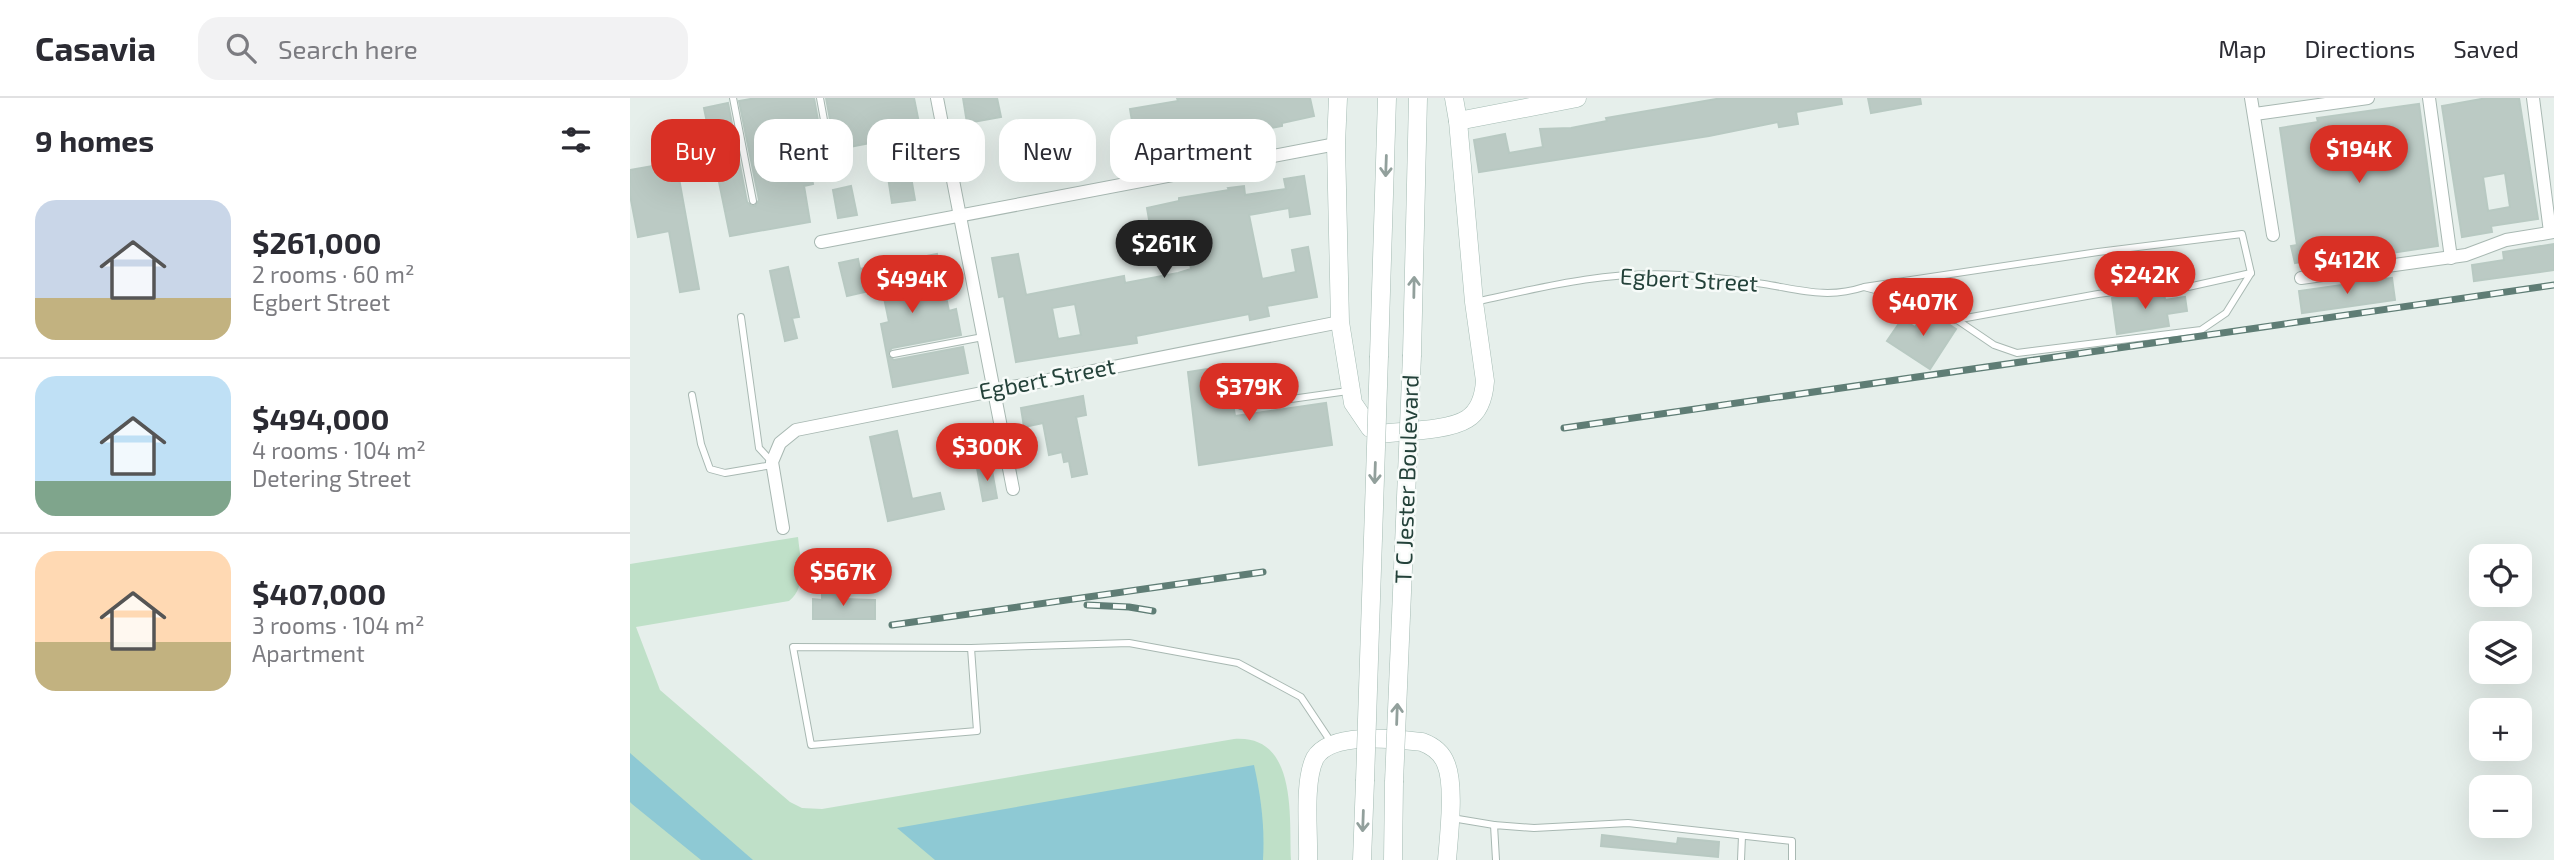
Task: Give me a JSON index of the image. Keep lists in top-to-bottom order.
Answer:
{
  "streets": {
    "main road": ["T C Jester Boulevard"],
    "street": ["Egbert Street"]
  },
  "page": {
    "header": "Casavia",
    "search": "Search here",
    "nav": ["Map", "Directions", "Saved"],
    "heading": "9 homes",
    "chip": [
      "Buy",
      "Rent",
      "Filters",
      "New",
      "Apartment"
    ],
    "price": [
      "$194K",
      "$261K",
      "$412K",
      "$242K",
      "$494K",
      "$407K",
      "$379K",
      "$300K",
      "$567K"
    ],
    "list": [
      {
        "name": "$261,000",
        "note": "2 rooms · 60 m² · Egbert Street"
      },
      {
        "name": "$494,000",
        "note": "4 rooms · 104 m² · Detering Street"
      },
      {
        "name": "$407,000",
        "note": "3 rooms · 104 m² · Apartment"
      }
    ],
    "map_buttons": ["+", "−"]
  }
}
